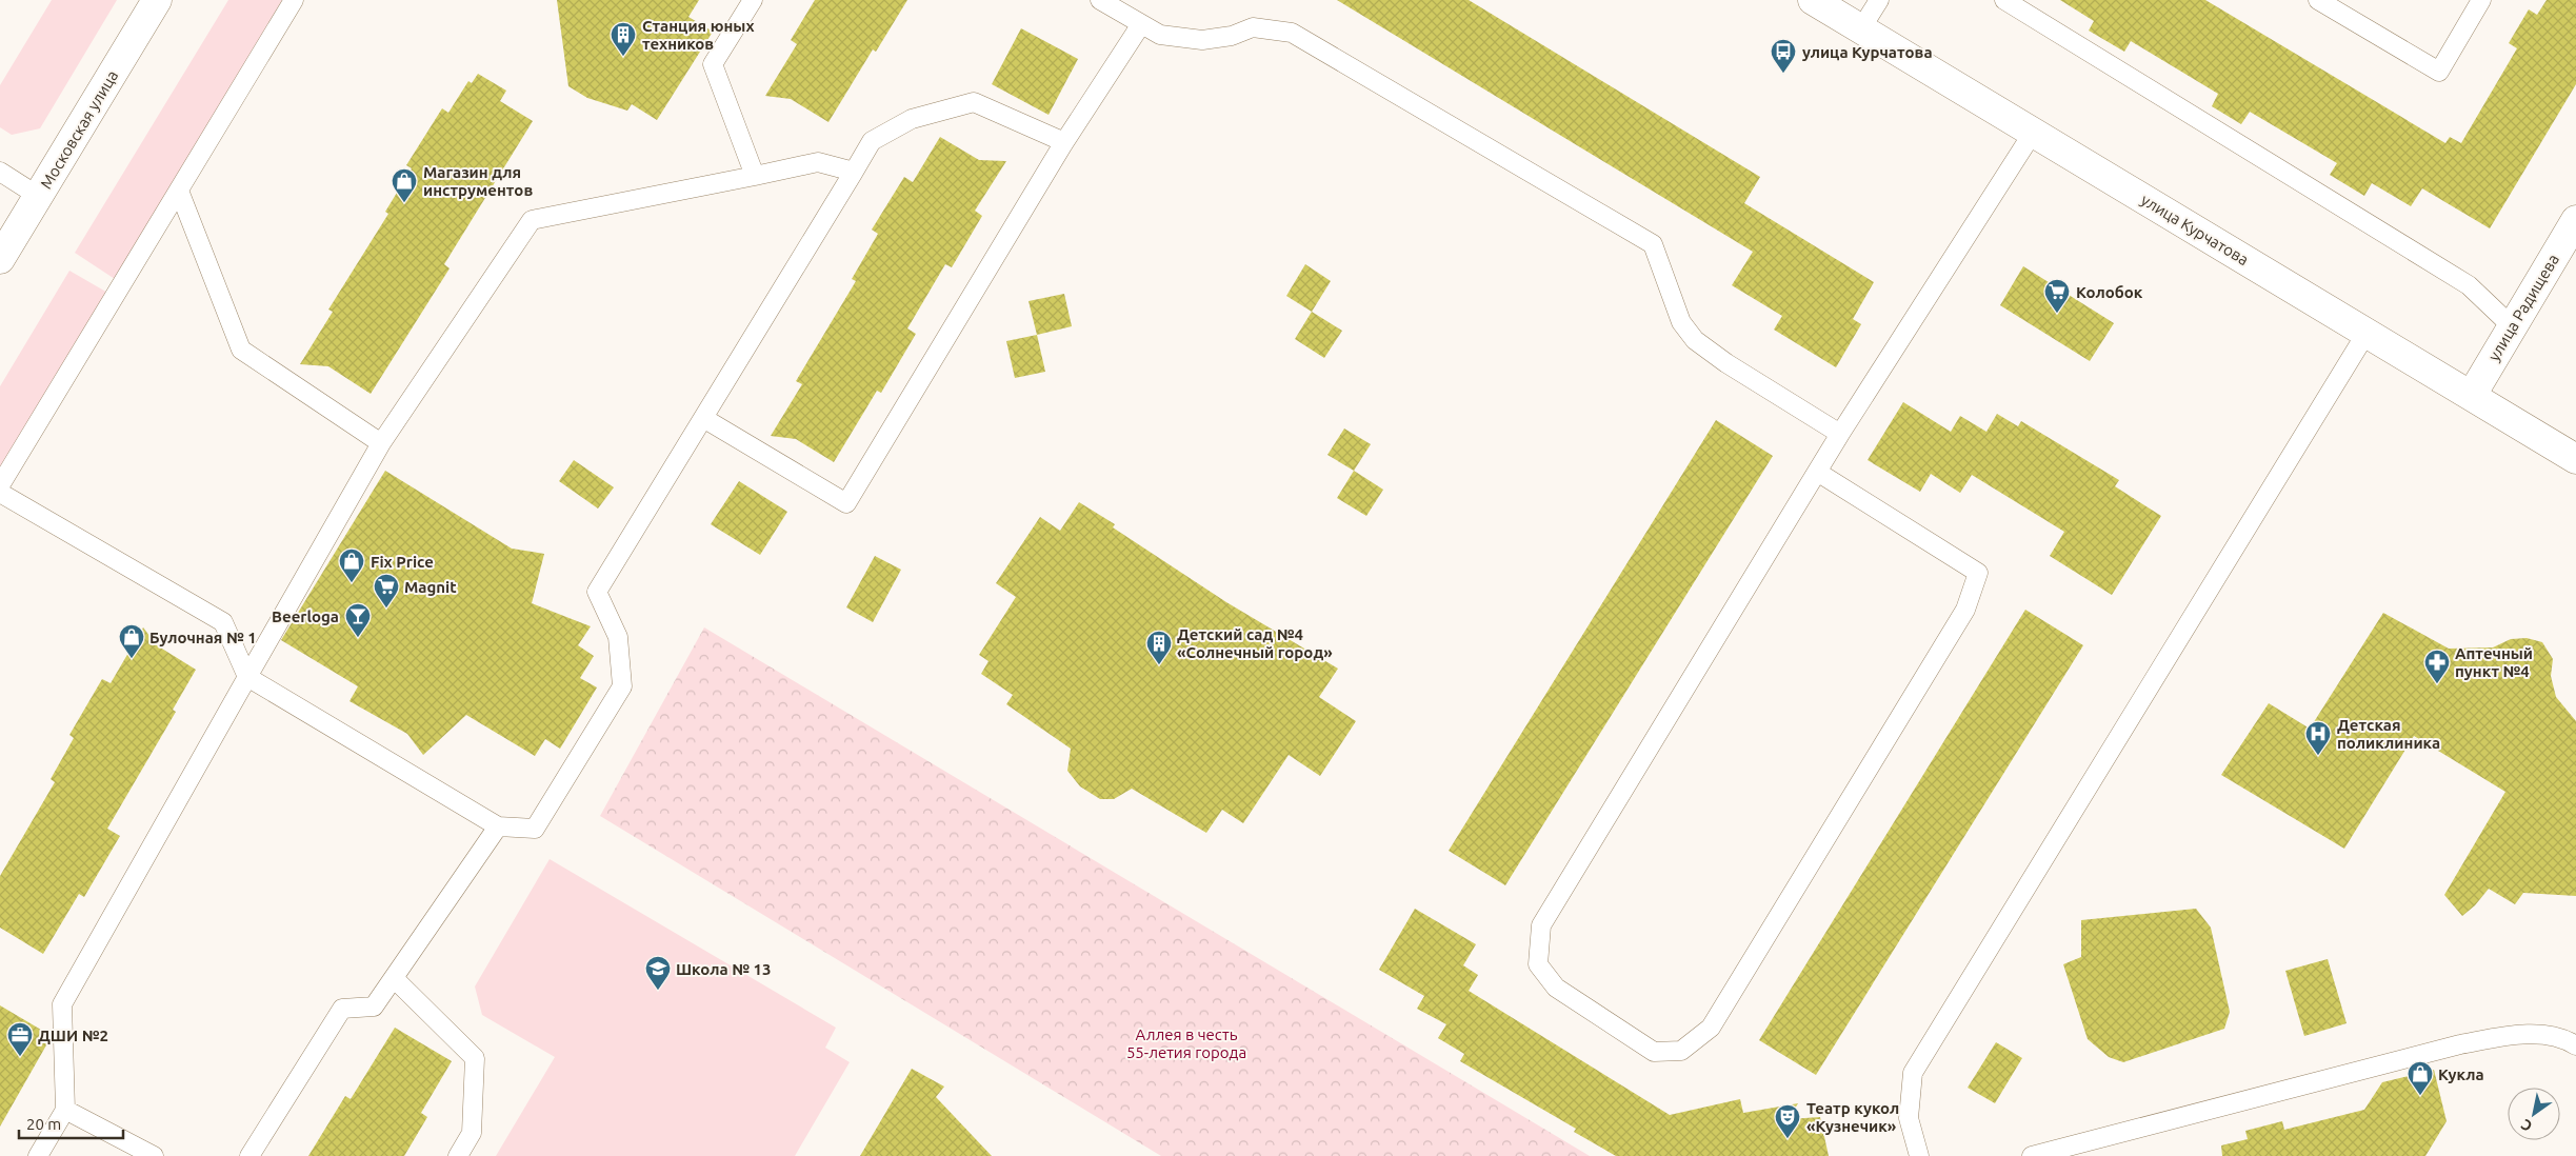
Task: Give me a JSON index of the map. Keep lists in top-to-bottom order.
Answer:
{
  "streets": {
    "street": ["Московская улица", "улица Курчатова", "улица Радищева"]
  },
  "crossings": [
    ["улица Курчатова", "улица Радищева"]
  ],
  "parks": ["Аллея в честь 55-летия города"],
  "places": {
    "building": ["Станция юных техников", "Детский сад №4 «Солнечный город»"],
    "bus stop": ["улица Курчатова"],
    "shop": [
      "Магазин для инструментов",
      "Fix Price",
      "Булочная № 1",
      "Кукла"
    ],
    "supermarket": ["Колобок", "Magnit"],
    "bar": ["Beerloga"],
    "pharmacy": ["Аптечный пункт №4"],
    "hospital": ["Детская поликлиника"],
    "school or university": ["Школа № 13"],
    "office": ["ДШИ №2"],
    "theatre": ["Театр кукол «Кузнечик»"]
  },
  "scale_bar": "20 m",
  "north": "bottom left"
}
